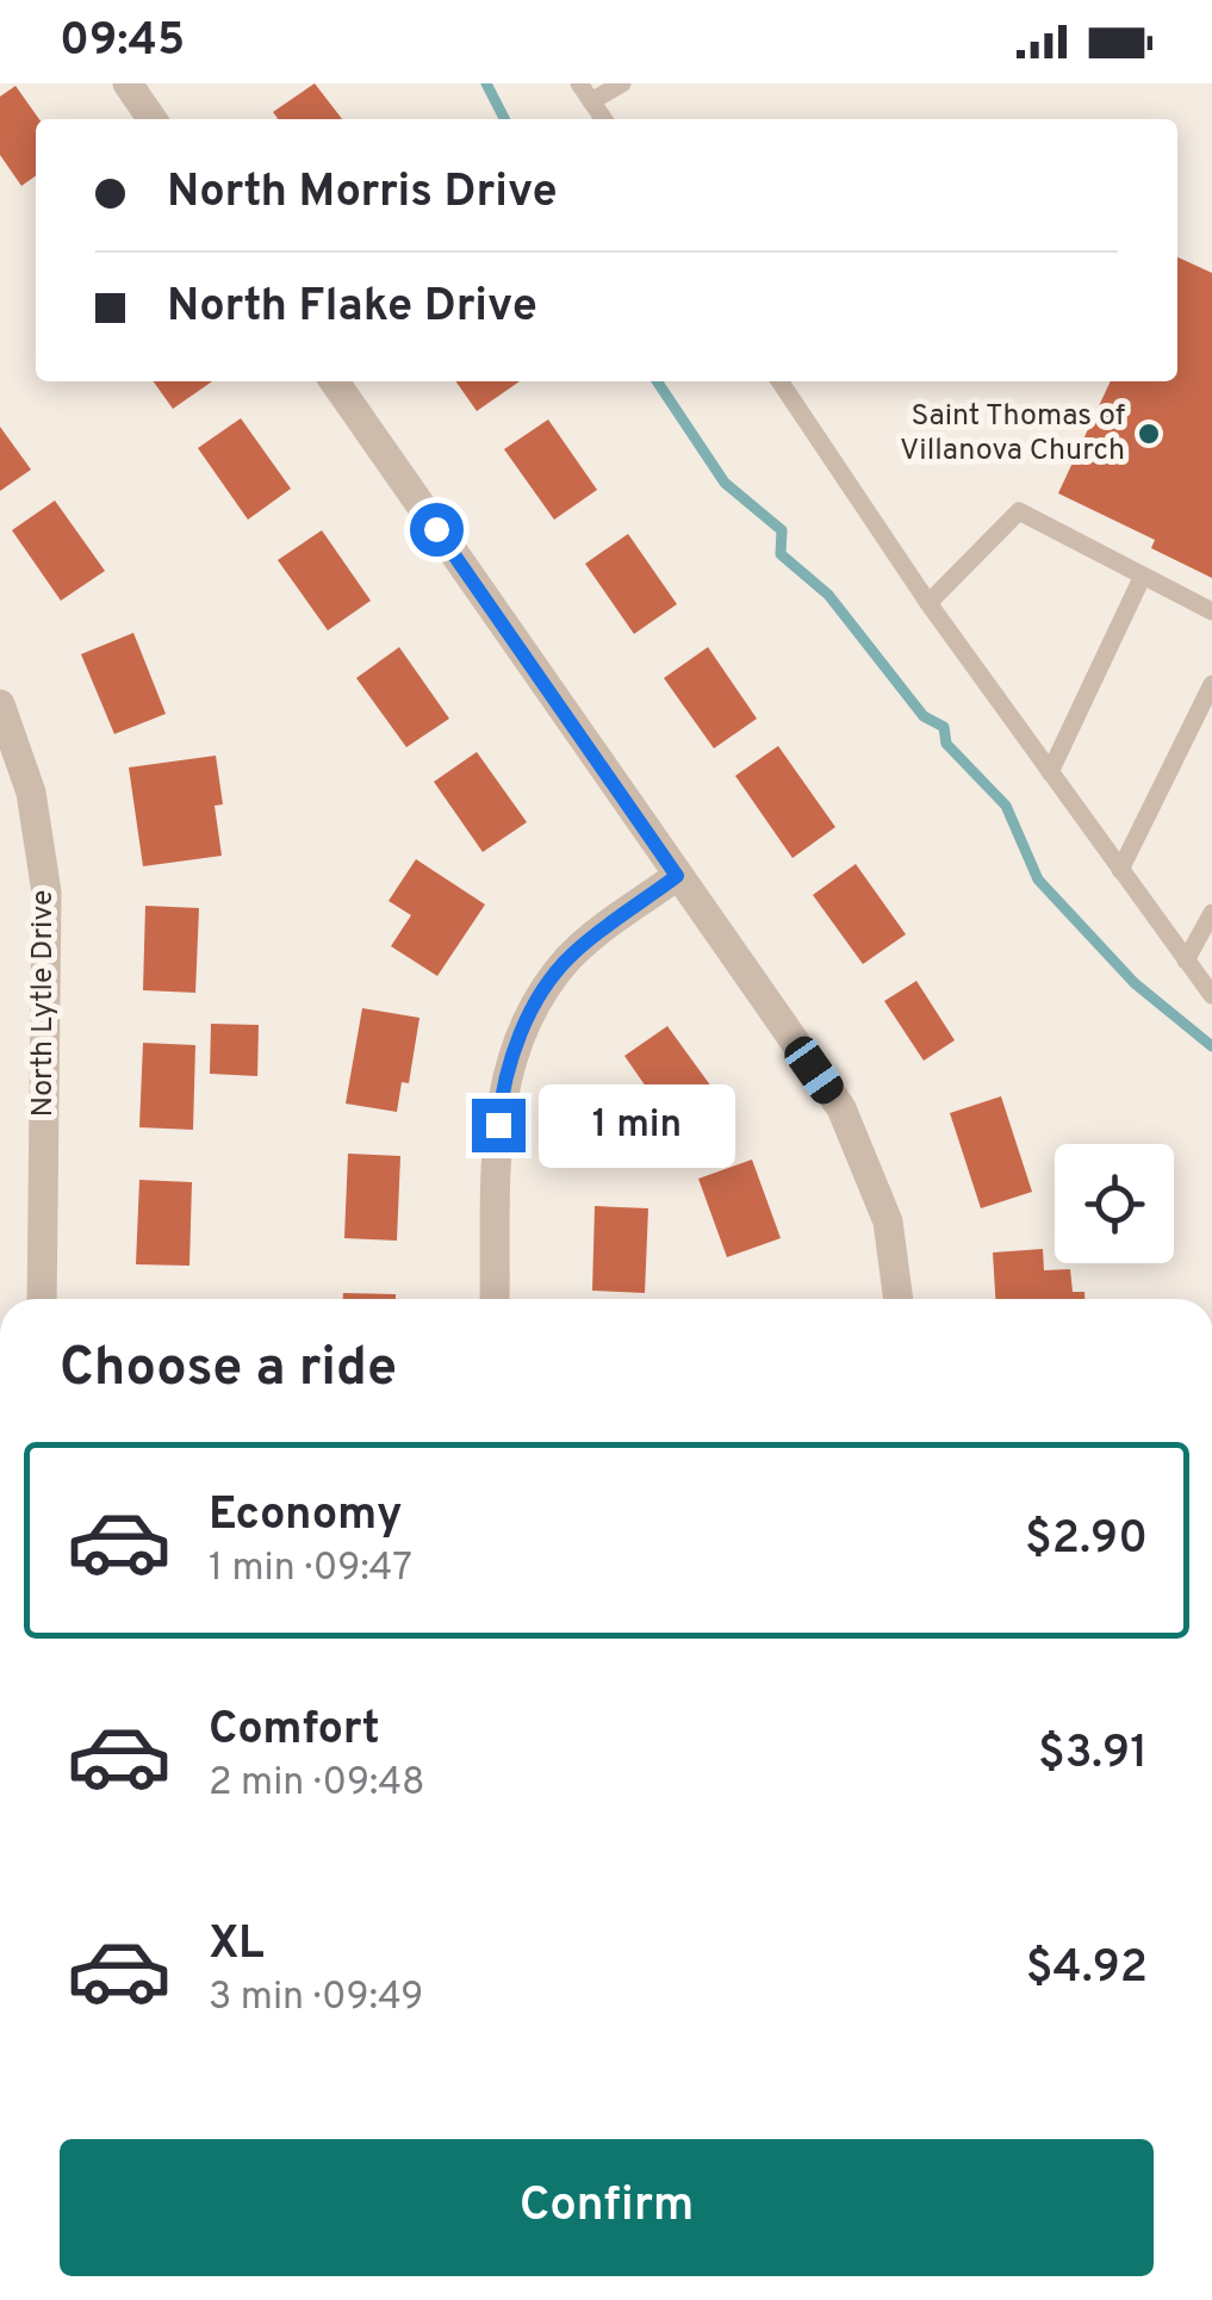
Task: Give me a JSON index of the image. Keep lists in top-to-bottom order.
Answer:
{
  "streets": {
    "street": ["North Lytle Drive"]
  },
  "places": ["Saint Thomas of Villanova Church"],
  "page": {
    "status": "09:45",
    "banner": ["North Morris Drive", "North Flake Drive"],
    "bubble": "1 min",
    "heading": "Choose a ride",
    "list": [
      {
        "name": "Economy",
        "note": "1 min · 09:47",
        "value": "$2.90"
      },
      {
        "name": "Comfort",
        "note": "2 min · 09:48",
        "value": "$3.91"
      },
      {
        "name": "XL",
        "note": "3 min · 09:49",
        "value": "$4.92"
      }
    ],
    "buttons": "Confirm"
  }
}
